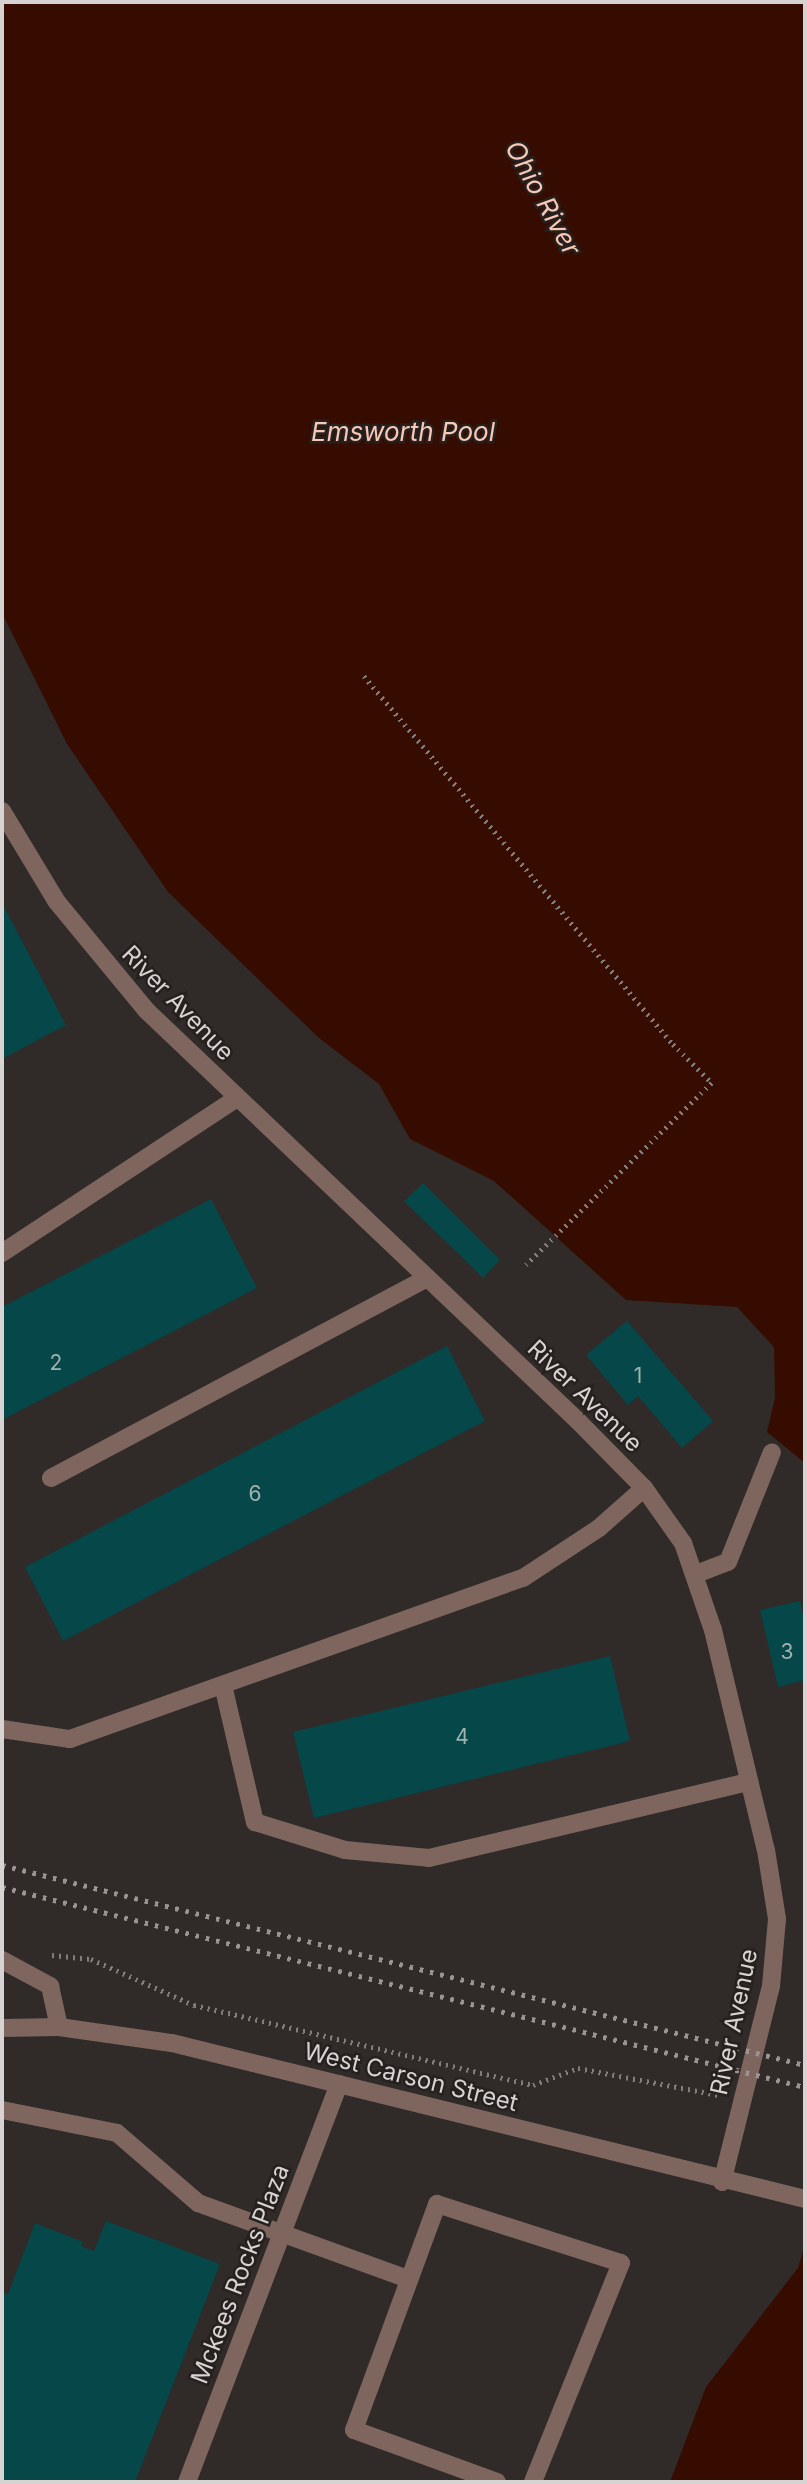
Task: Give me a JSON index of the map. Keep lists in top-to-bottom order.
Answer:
{
  "streets": {
    "street": ["River Avenue", "West Carson Street", "Mckees Rocks Plaza"]
  },
  "crossings": [
    ["River Avenue", "West Carson Street"],
    ["West Carson Street", "Mckees Rocks Plaza"]
  ],
  "water": ["Ohio River", "Emsworth Pool"],
  "house_numbers": [
    "2",
    "1",
    "6",
    "3",
    "4"
  ]
}
